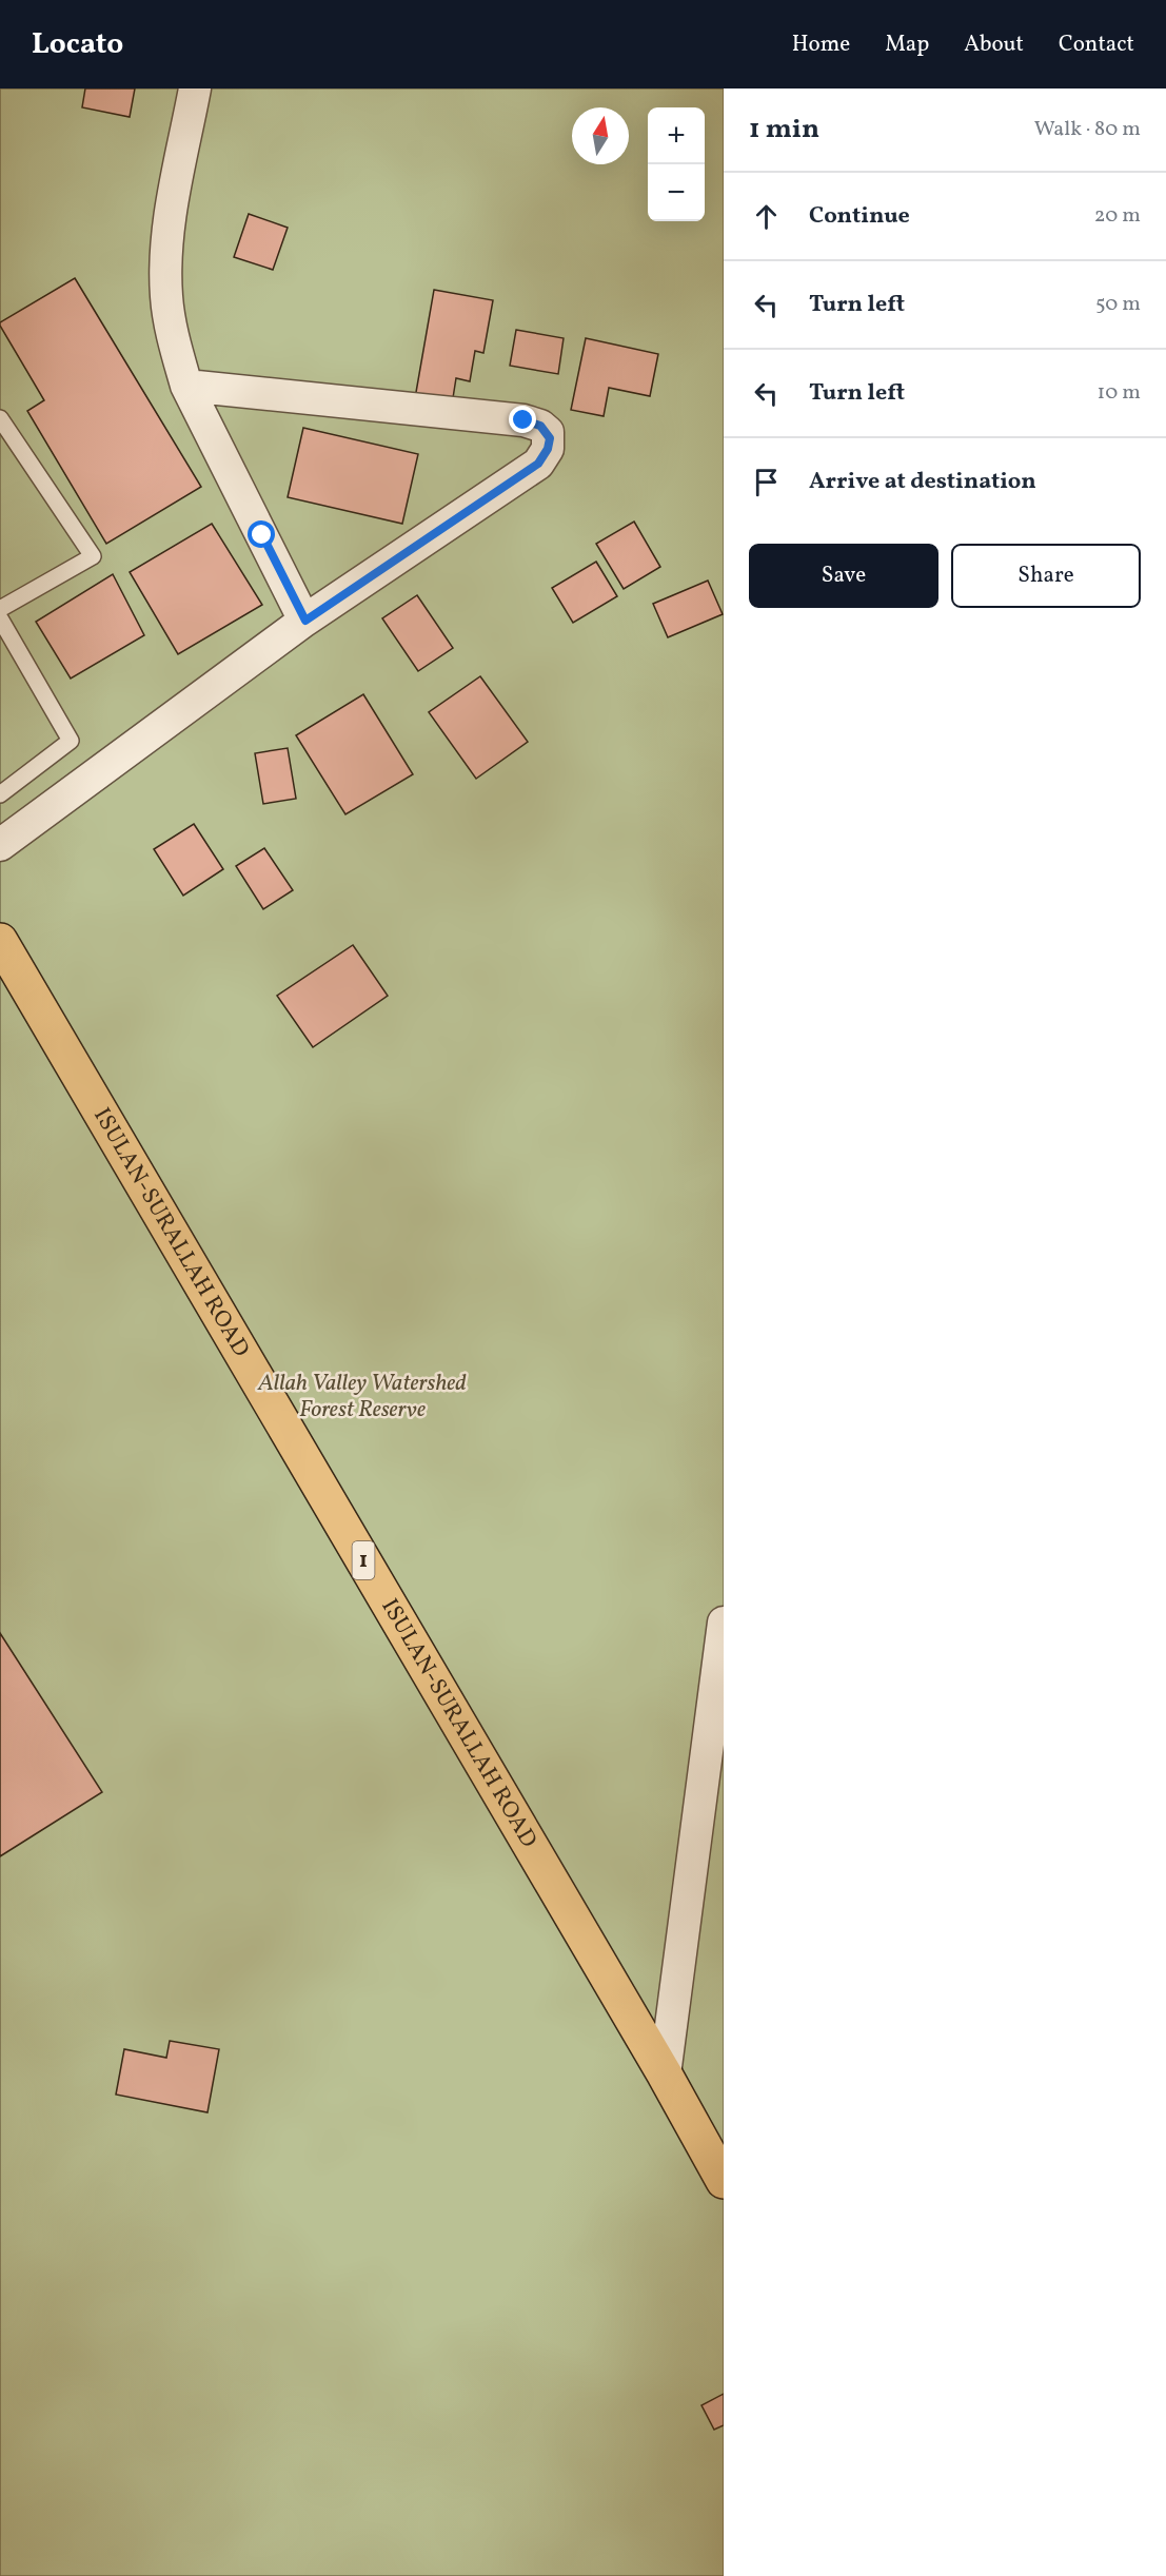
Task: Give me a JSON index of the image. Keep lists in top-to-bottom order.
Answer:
{
  "streets": {
    "highway": ["ISULAN-SURALLAH ROAD", "1"]
  },
  "parks": ["Allah Valley Watershed Forest Reserve"],
  "north": "top",
  "page": {
    "header": "Locato",
    "nav": [
      "Home",
      "Map",
      "About",
      "Contact"
    ],
    "heading": ["1 min", "Walk · 80 m"],
    "map_buttons": ["+", "−"],
    "list": [
      ["Continue", "20 m"],
      ["Turn left", "50 m"],
      ["Turn left", "10 m"],
      "Arrive at destination"
    ],
    "buttons": ["Save", "Share"]
  }
}
